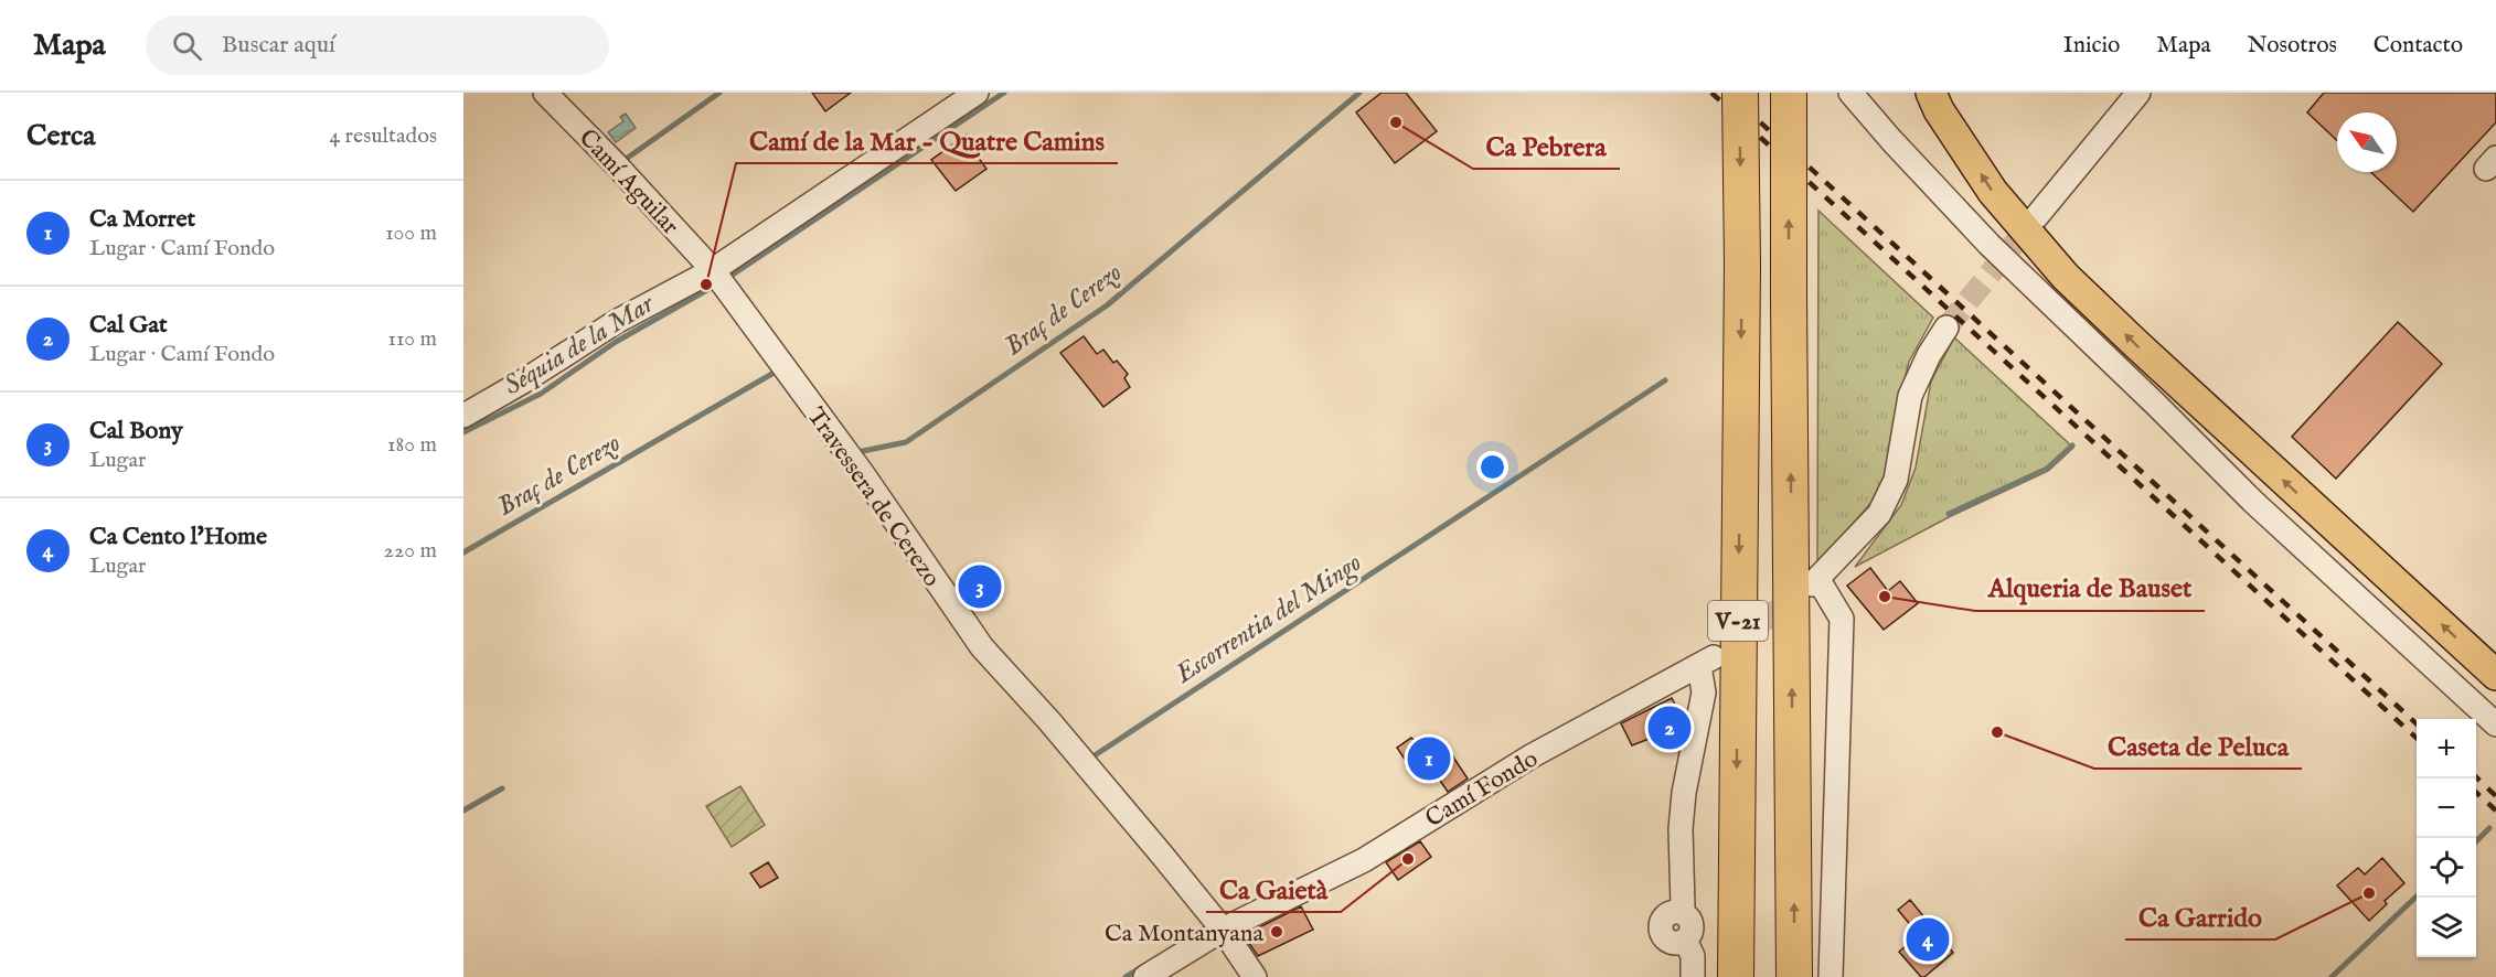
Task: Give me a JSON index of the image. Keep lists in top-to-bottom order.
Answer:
{
  "streets": {
    "highway": ["V-21"],
    "street": ["Camí Aguilar", "Travessera de Cerezo", "Camí Fondo"]
  },
  "crossings": [
    ["Camí Aguilar", "Travessera de Cerezo"],
    ["Travessera de Cerezo", "Camí Fondo"]
  ],
  "water": ["Braç de Cerezo", "Séquia de la Mar", "Escorrentia del Mingo"],
  "places": [
    "Ca Pebrera",
    "Camí de la Mar - Quatre Camins",
    "Alqueria de Bauset",
    "Caseta de Peluca",
    "Ca Gaietà",
    "Ca Garrido",
    "Ca Montanyana"
  ],
  "north": "top left",
  "page": {
    "header": "Mapa",
    "search": "Buscar aquí",
    "nav": [
      "Inicio",
      "Mapa",
      "Nosotros",
      "Contacto"
    ],
    "heading": ["Cerca", "4 resultados"],
    "list": [
      {
        "mark": "1",
        "name": "Ca Morret",
        "note": "Lugar · Camí Fondo",
        "value": "100 m"
      },
      {
        "mark": "2",
        "name": "Cal Gat",
        "note": "Lugar · Camí Fondo",
        "value": "110 m"
      },
      {
        "mark": "3",
        "name": "Cal Bony",
        "note": "Lugar",
        "value": "180 m"
      },
      {
        "mark": "4",
        "name": "Ca Cento l'Home",
        "note": "Lugar",
        "value": "220 m"
      }
    ],
    "pins": [
      "3",
      "2",
      "1",
      "4"
    ],
    "map_buttons": ["+", "−"]
  }
}
